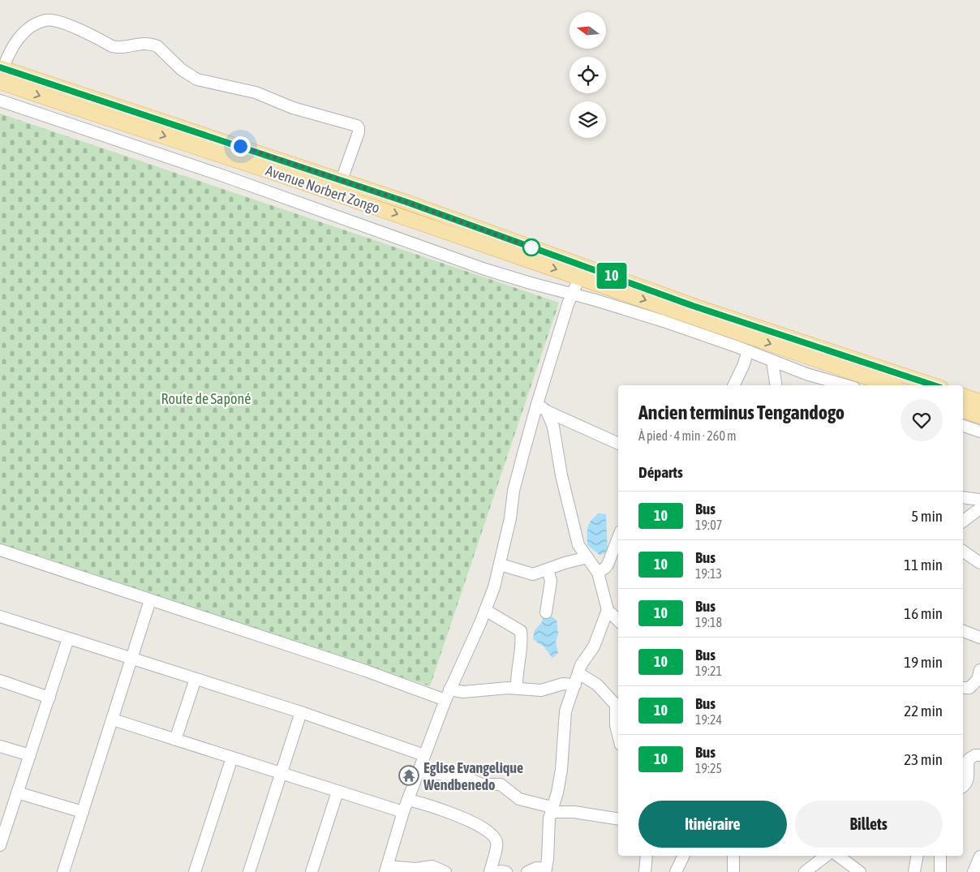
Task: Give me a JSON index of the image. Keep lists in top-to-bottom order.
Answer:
{
  "streets": {
    "main road": ["Avenue Norbert Zongo"]
  },
  "parks": ["Route de Saponé"],
  "places": {
    "temple": ["Eglise Evangelique Wendbenedo"]
  },
  "lines": ["bus line 10"],
  "north": "left",
  "page": {
    "on_map": "10",
    "heading": [
      ["Ancien terminus Tengandogo", "À pied · 4 min · 260 m"],
      "Départs"
    ],
    "list": [
      {
        "mark": "10",
        "name": "Bus",
        "note": "19:07",
        "value": "5 min"
      },
      {
        "mark": "10",
        "name": "Bus",
        "note": "19:13",
        "value": "11 min"
      },
      {
        "mark": "10",
        "name": "Bus",
        "note": "19:18",
        "value": "16 min"
      },
      {
        "mark": "10",
        "name": "Bus",
        "note": "19:21",
        "value": "19 min"
      },
      {
        "mark": "10",
        "name": "Bus",
        "note": "19:24",
        "value": "22 min"
      },
      {
        "mark": "10",
        "name": "Bus",
        "note": "19:25",
        "value": "23 min"
      }
    ],
    "buttons": ["Itinéraire", "Billets"]
  }
}
